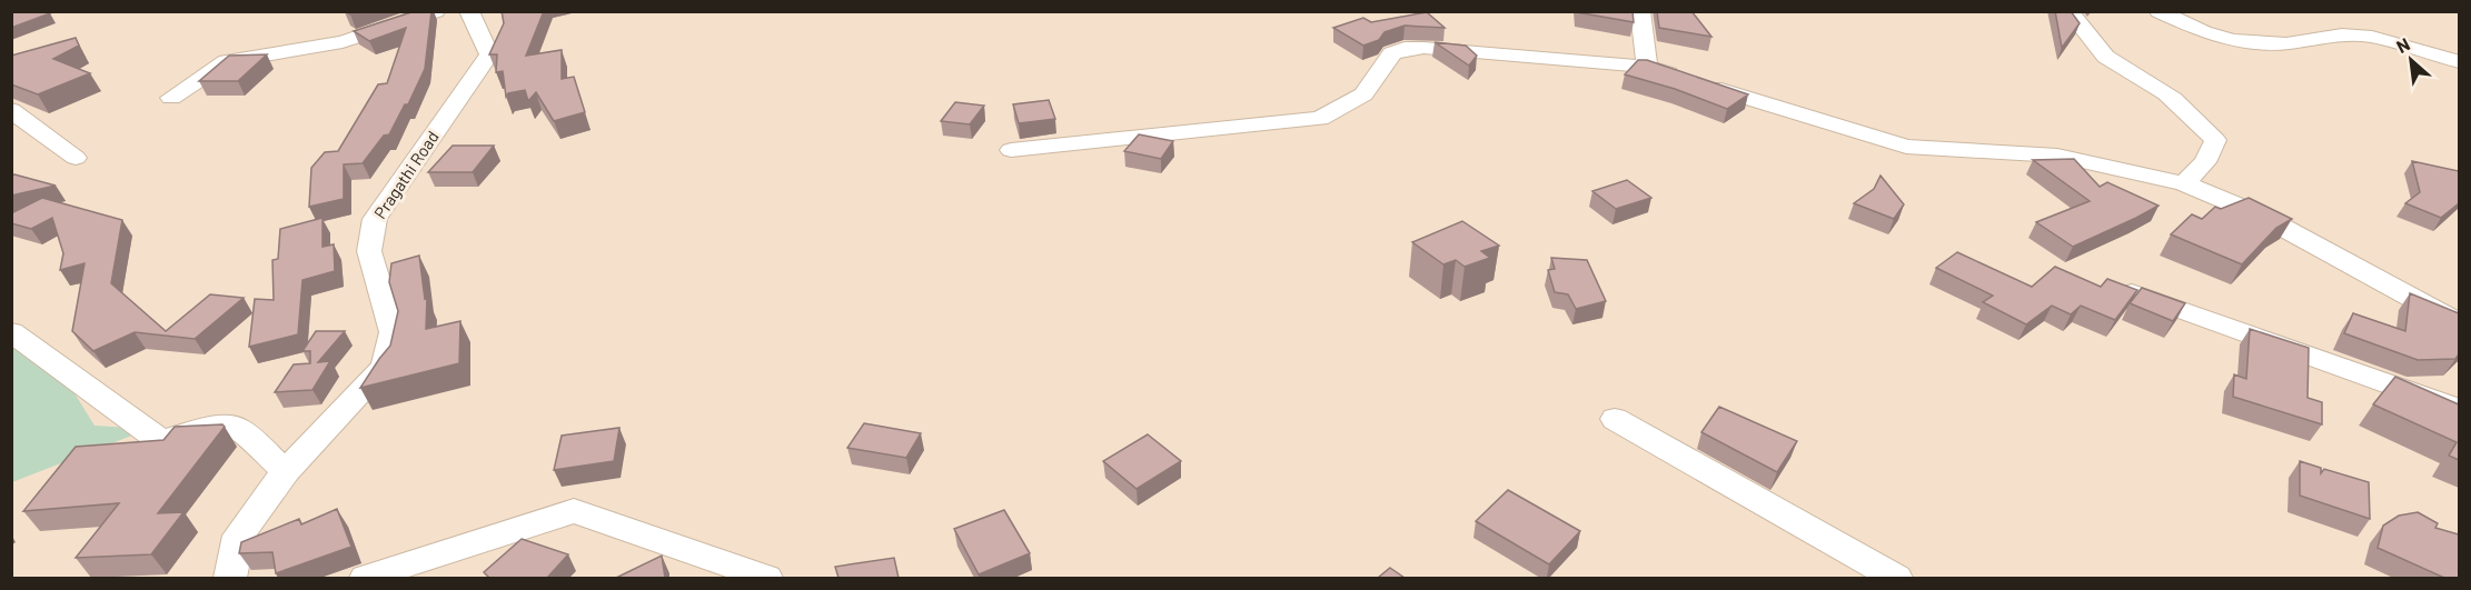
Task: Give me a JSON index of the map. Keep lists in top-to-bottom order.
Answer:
{
  "streets": {
    "street": ["Pragathi Road"]
  },
  "north": "top left"
}
